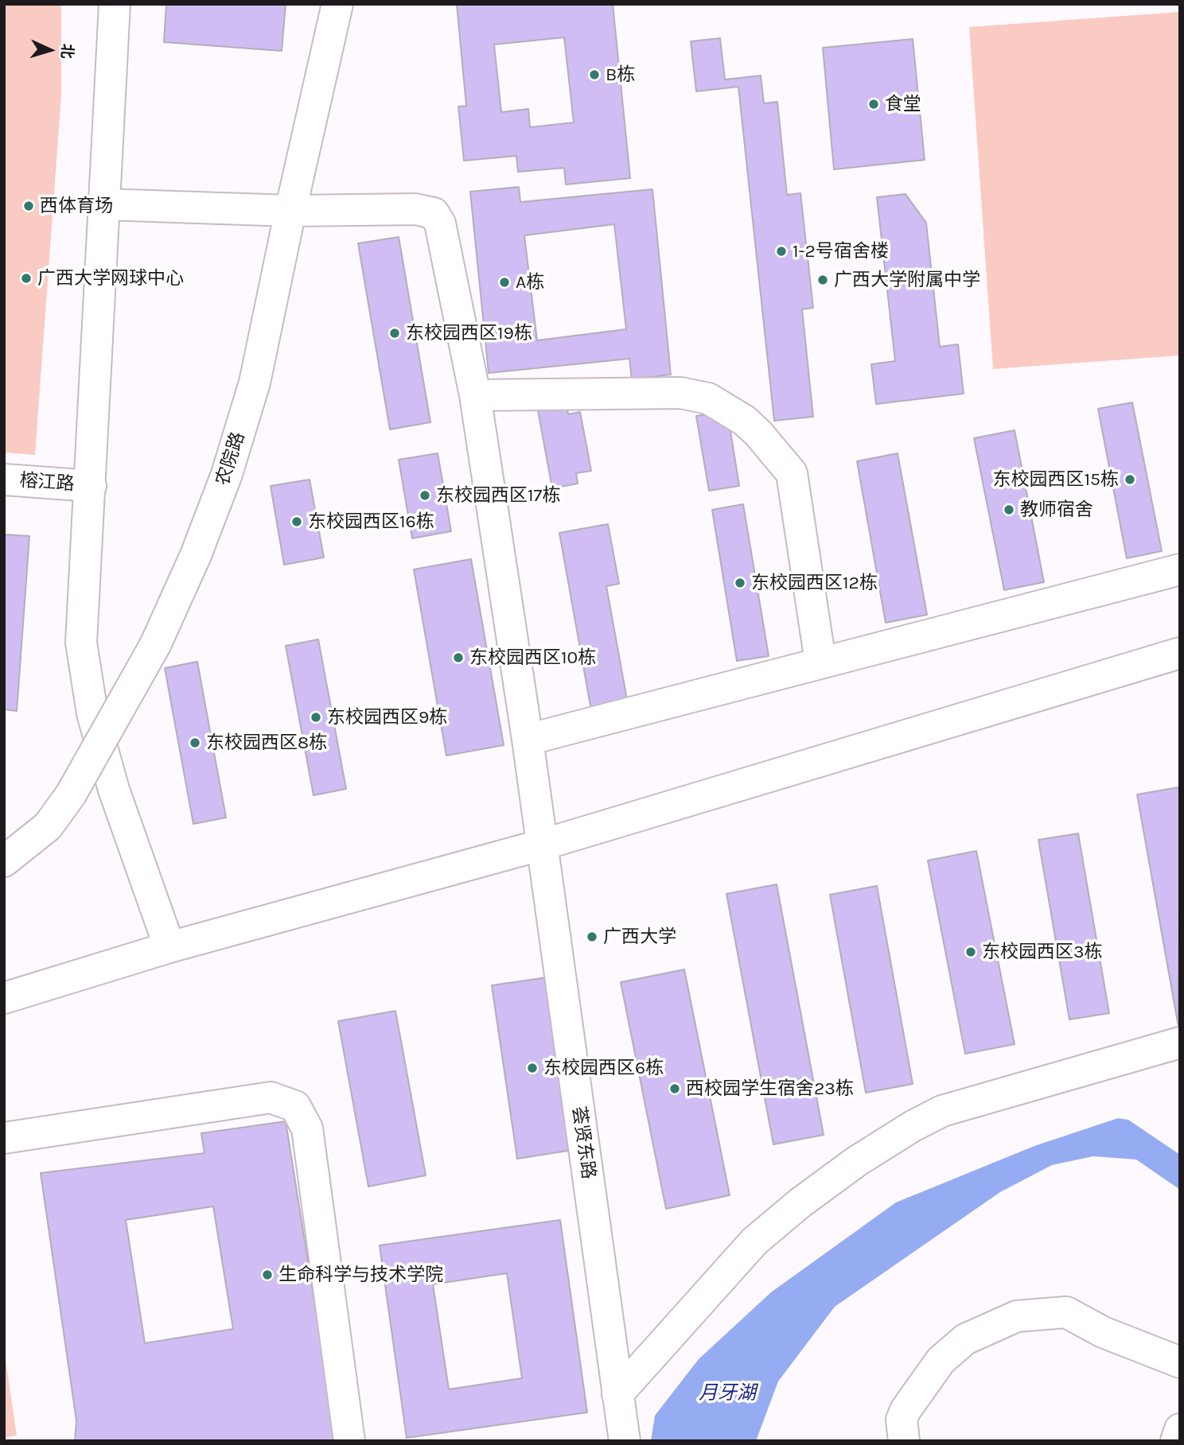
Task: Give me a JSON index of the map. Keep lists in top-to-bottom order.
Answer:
{
  "streets": {
    "street": ["农院路", "榕江路", "荟贤东路"]
  },
  "crossings": [
    ["农院路", "荟贤东路"]
  ],
  "water": ["月牙湖"],
  "places": [
    "B栋",
    "食堂",
    "西体育场",
    "1-2号宿舍楼",
    "广西大学网球中心",
    "广西大学附属中学",
    "A栋",
    "东校园西区19栋",
    "东校园西区15栋",
    "东校园西区17栋",
    "教师宿舍",
    "东校园西区16栋",
    "东校园西区12栋",
    "东校园西区10栋",
    "东校园西区9栋",
    "东校园西区8栋",
    "广西大学",
    "东校园西区3栋",
    "东校园西区6栋",
    "西校园学生宿舍23栋",
    "生命科学与技术学院"
  ],
  "north": "right"
}
